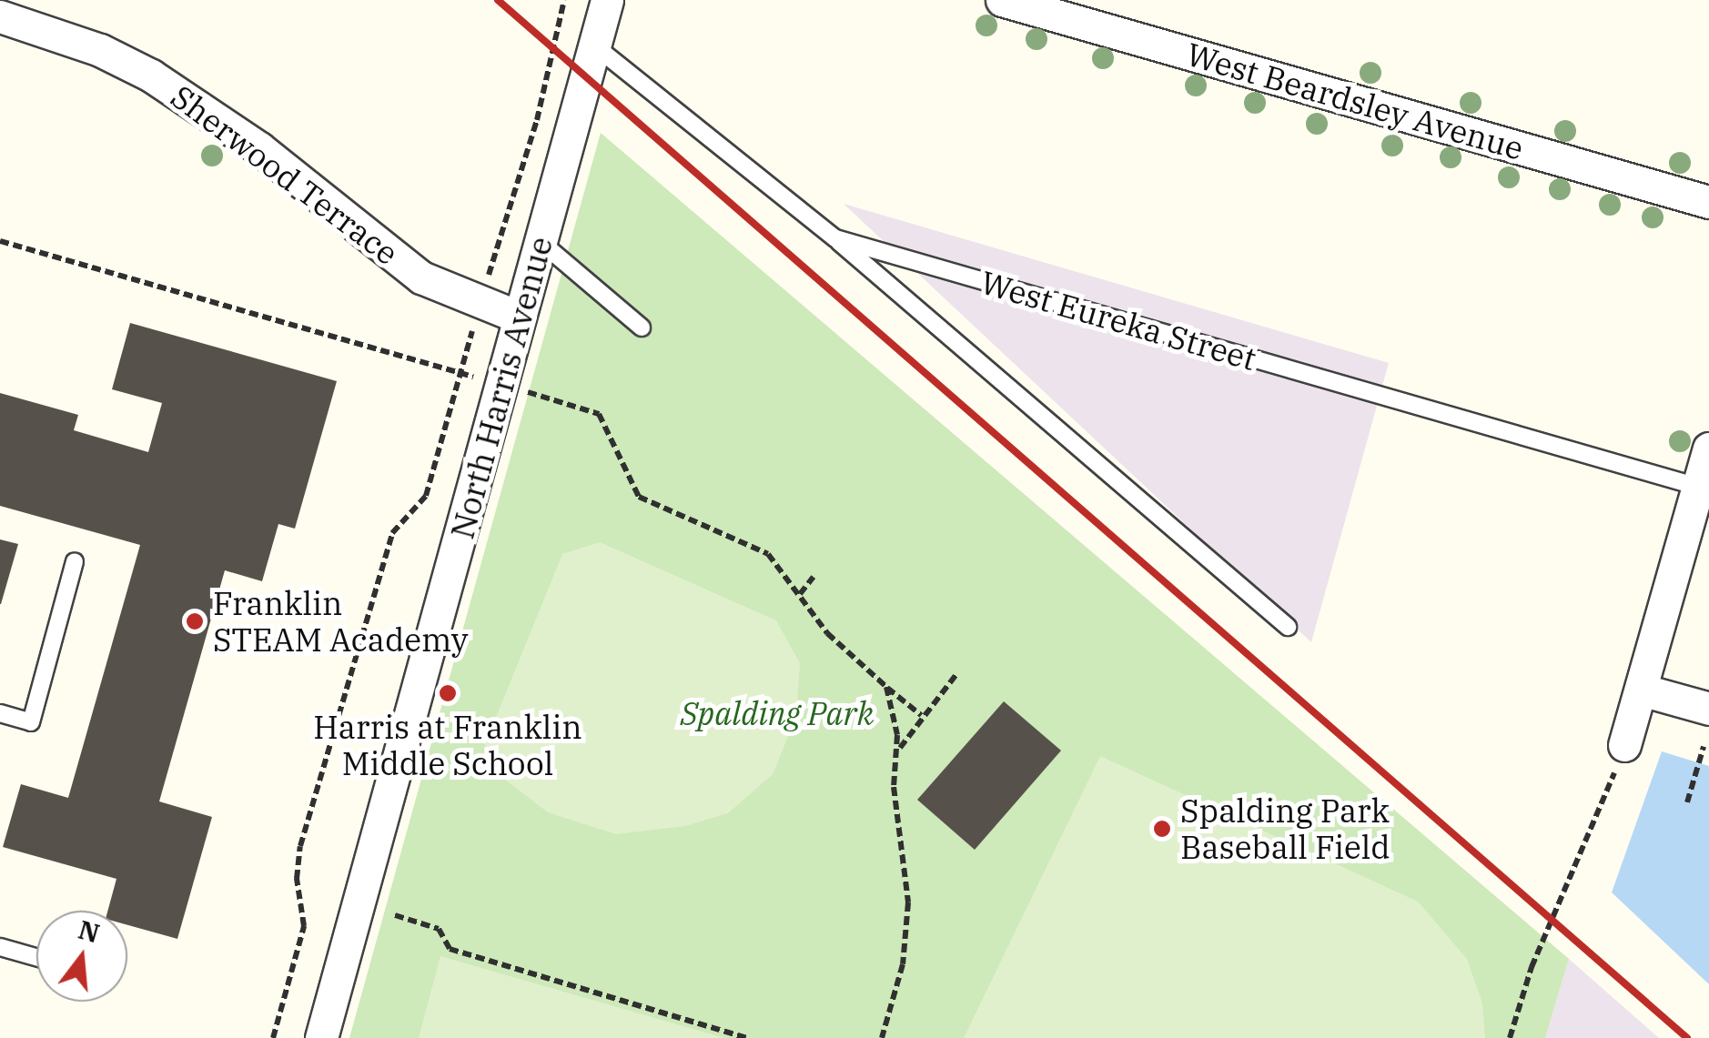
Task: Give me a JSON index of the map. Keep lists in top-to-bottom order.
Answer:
{
  "streets": {
    "street": ["West Beardsley Avenue", "Sherwood Terrace", "North Harris Avenue"],
    "lane": ["West Eureka Street"]
  },
  "crossings": [
    ["Sherwood Terrace", "North Harris Avenue"],
    ["West Eureka Street", "North Harris Avenue"]
  ],
  "parks": ["Spalding Park"],
  "places": ["Franklin STEAM Academy", "Harris at Franklin Middle School", "Spalding Park Baseball Field"],
  "north": "top"
}
